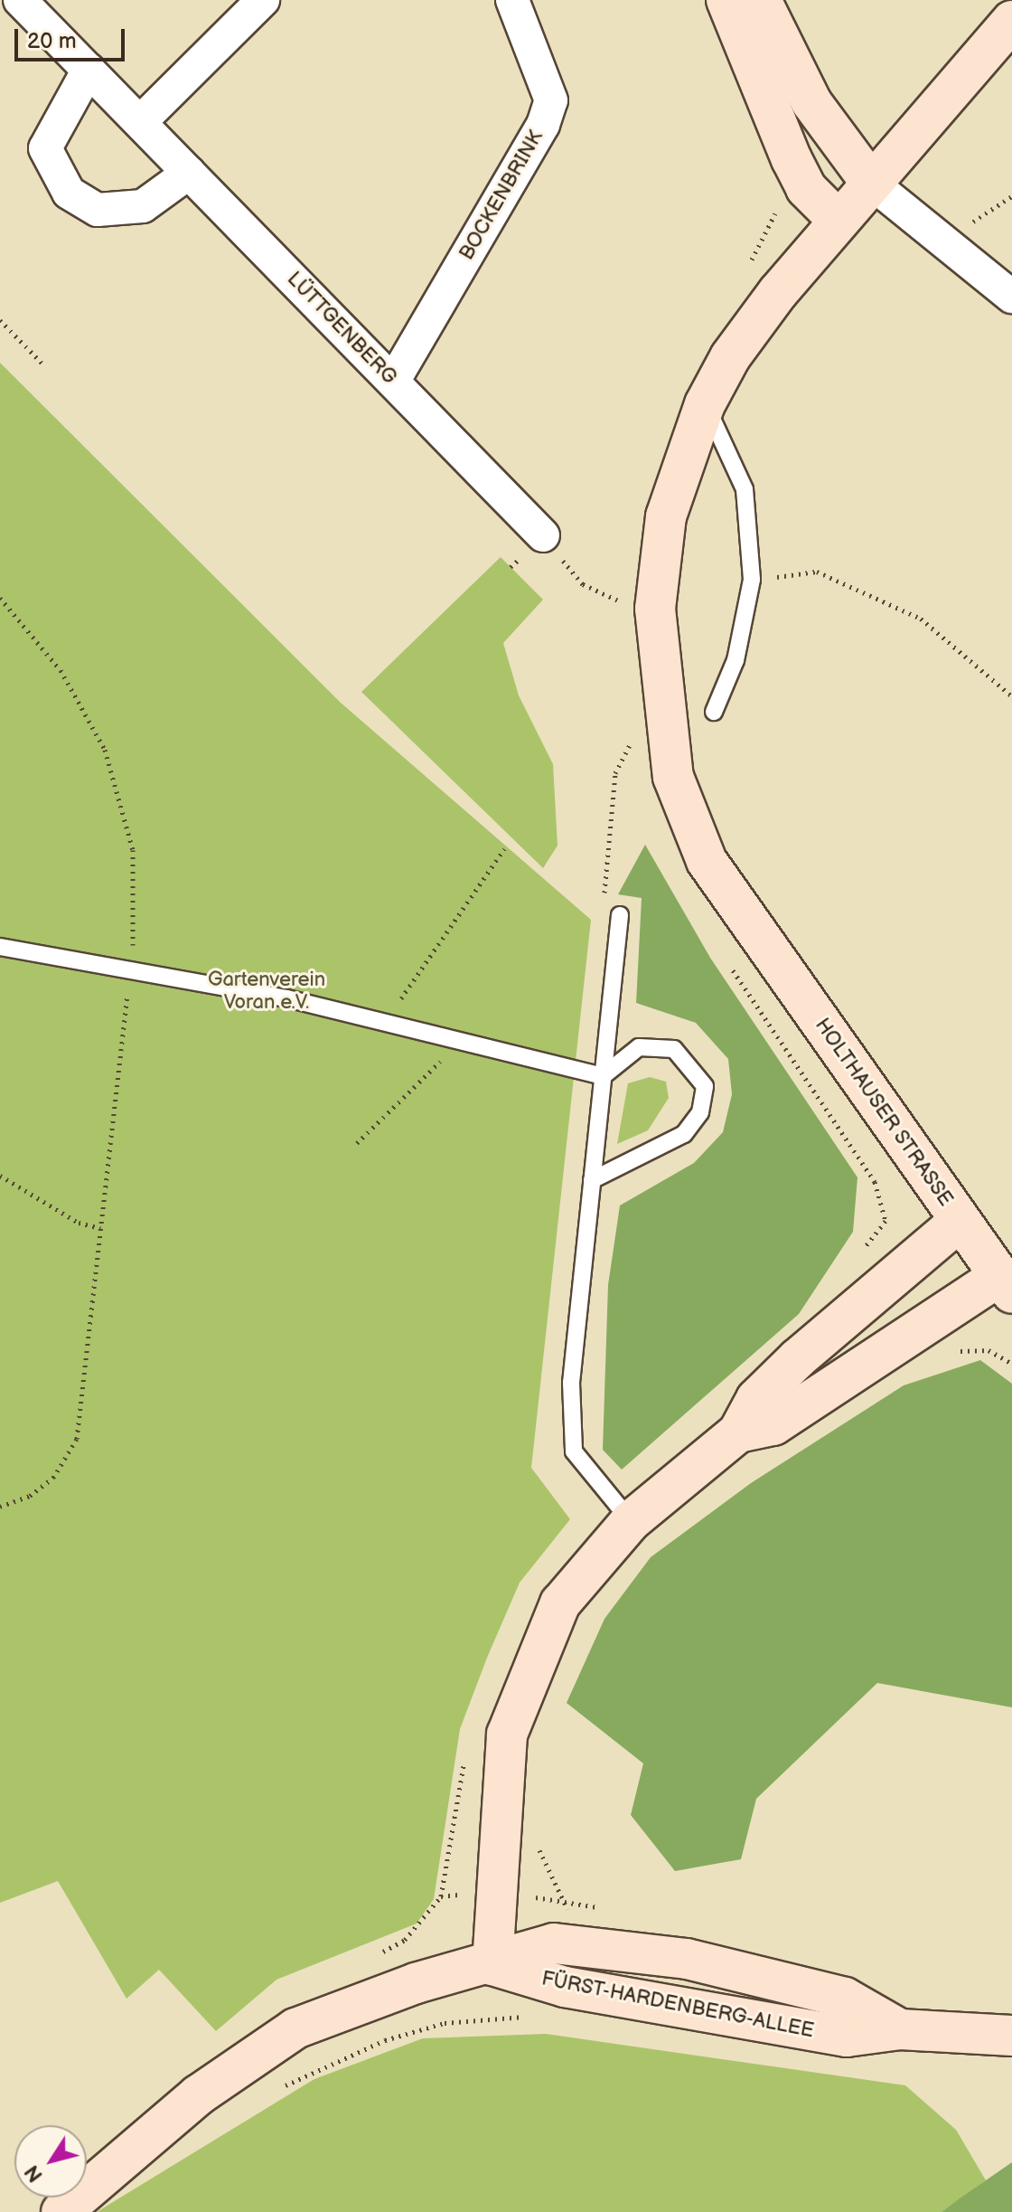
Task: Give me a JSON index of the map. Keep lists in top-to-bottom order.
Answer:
{
  "streets": {
    "street": [
      "BOCKENBRINK",
      "LÜTTGENBERG",
      "HOLTHAUSER STRASSE",
      "FÜRST-HARDENBERG-ALLEE"
    ]
  },
  "crossings": [
    ["BOCKENBRINK", "LÜTTGENBERG"],
    ["HOLTHAUSER STRASSE", "FÜRST-HARDENBERG-ALLEE"]
  ],
  "parks": ["Gartenverein Voran e.V."],
  "scale_bar": "20 m",
  "north": "bottom left"
}
